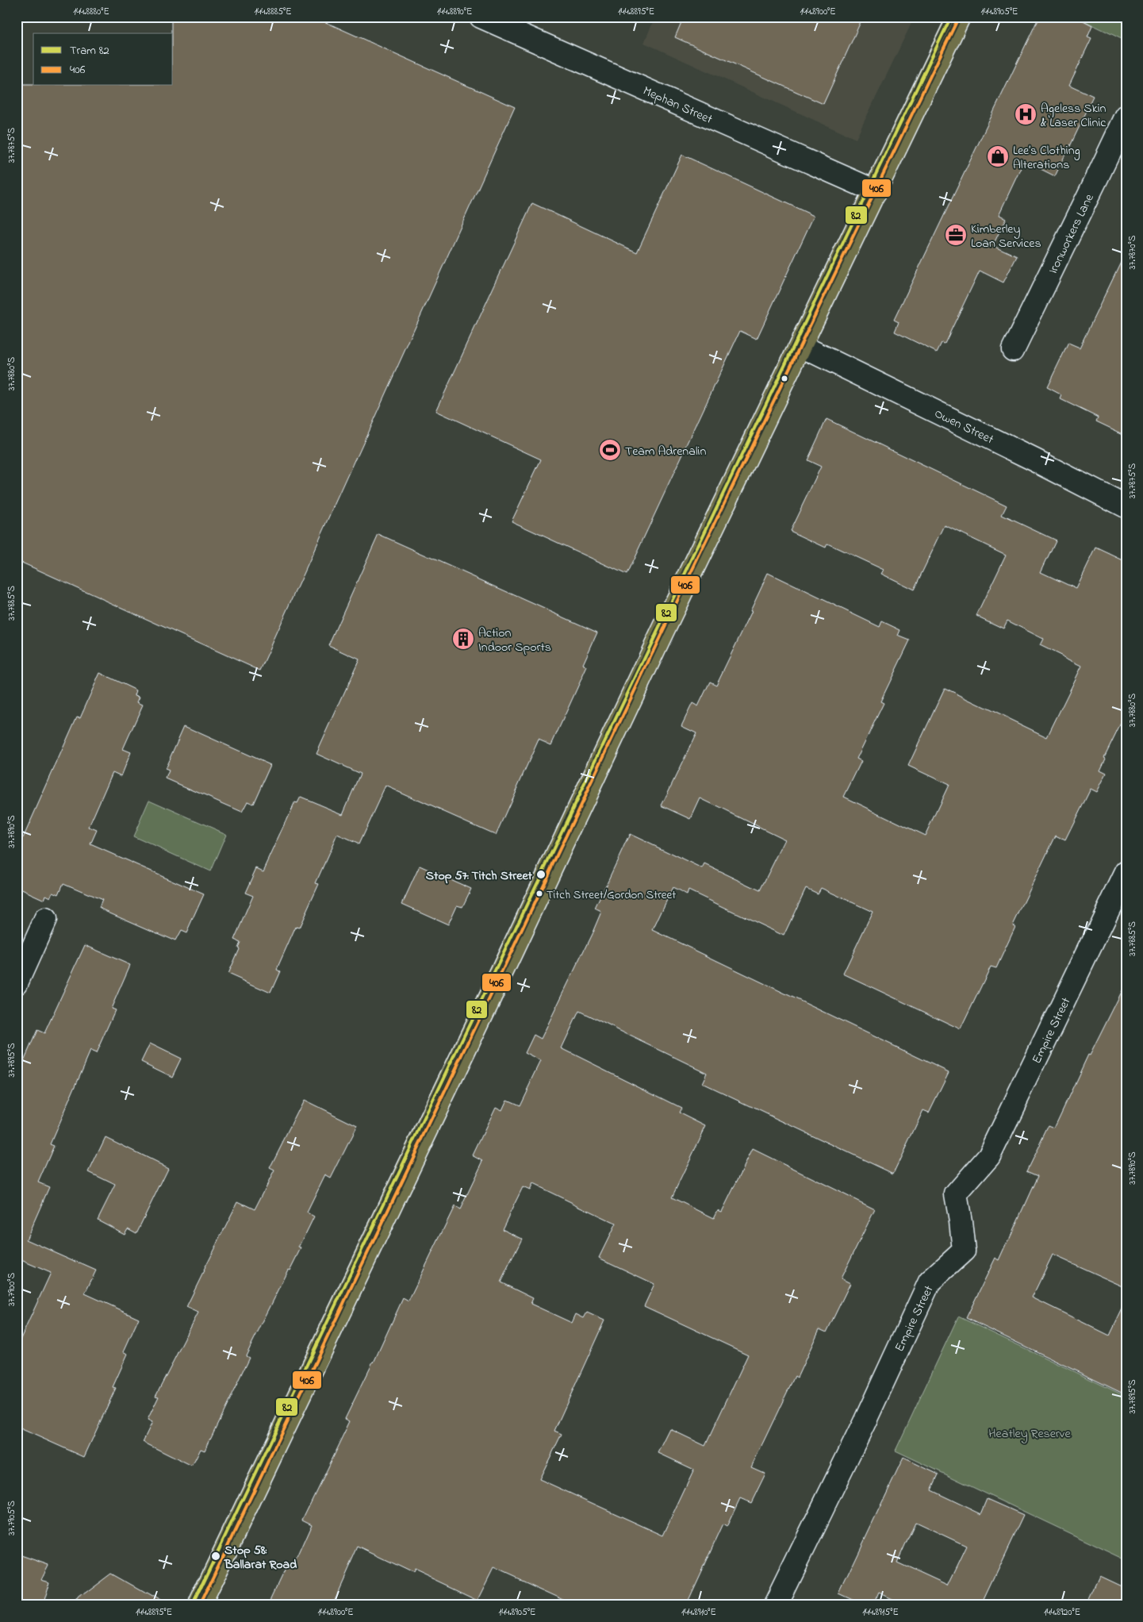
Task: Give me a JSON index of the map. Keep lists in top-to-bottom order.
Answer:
{
  "streets": {
    "street": [
      "Mephan Street",
      "Ironworkers Lane",
      "Owen Street",
      "Empire Street"
    ]
  },
  "parks": ["Heatley Reserve"],
  "places": {
    "hospital": ["Ageless Skin & Laser Clinic"],
    "shop": ["Lee’s Clothing Alterations"],
    "office": ["Kimberley Loan Services"],
    "sports": ["Team Adrenalin"],
    "building": ["Action Indoor Sports"],
    "other": ["Stop 57: Titch Street", "Titch Street/Gordon Street", "Stop 58: Ballarat Road"]
  },
  "lines": ["tram line 82", "transit line 406"],
  "legend": ["Tram 82", "406"],
  "coordinates": [
    "144.8880°E",
    "144.8885°E",
    "144.8890°E",
    "144.8895°E",
    "144.8900°E",
    "144.8905°E",
    "37.7875°S",
    "37.7870°S",
    "37.7880°S",
    "37.7885°S",
    "37.7890°S",
    "37.7895°S",
    "37.7900°S",
    "37.7905°S",
    "144.8910°E",
    "144.8915°E",
    "144.8920°E"
  ]
}
